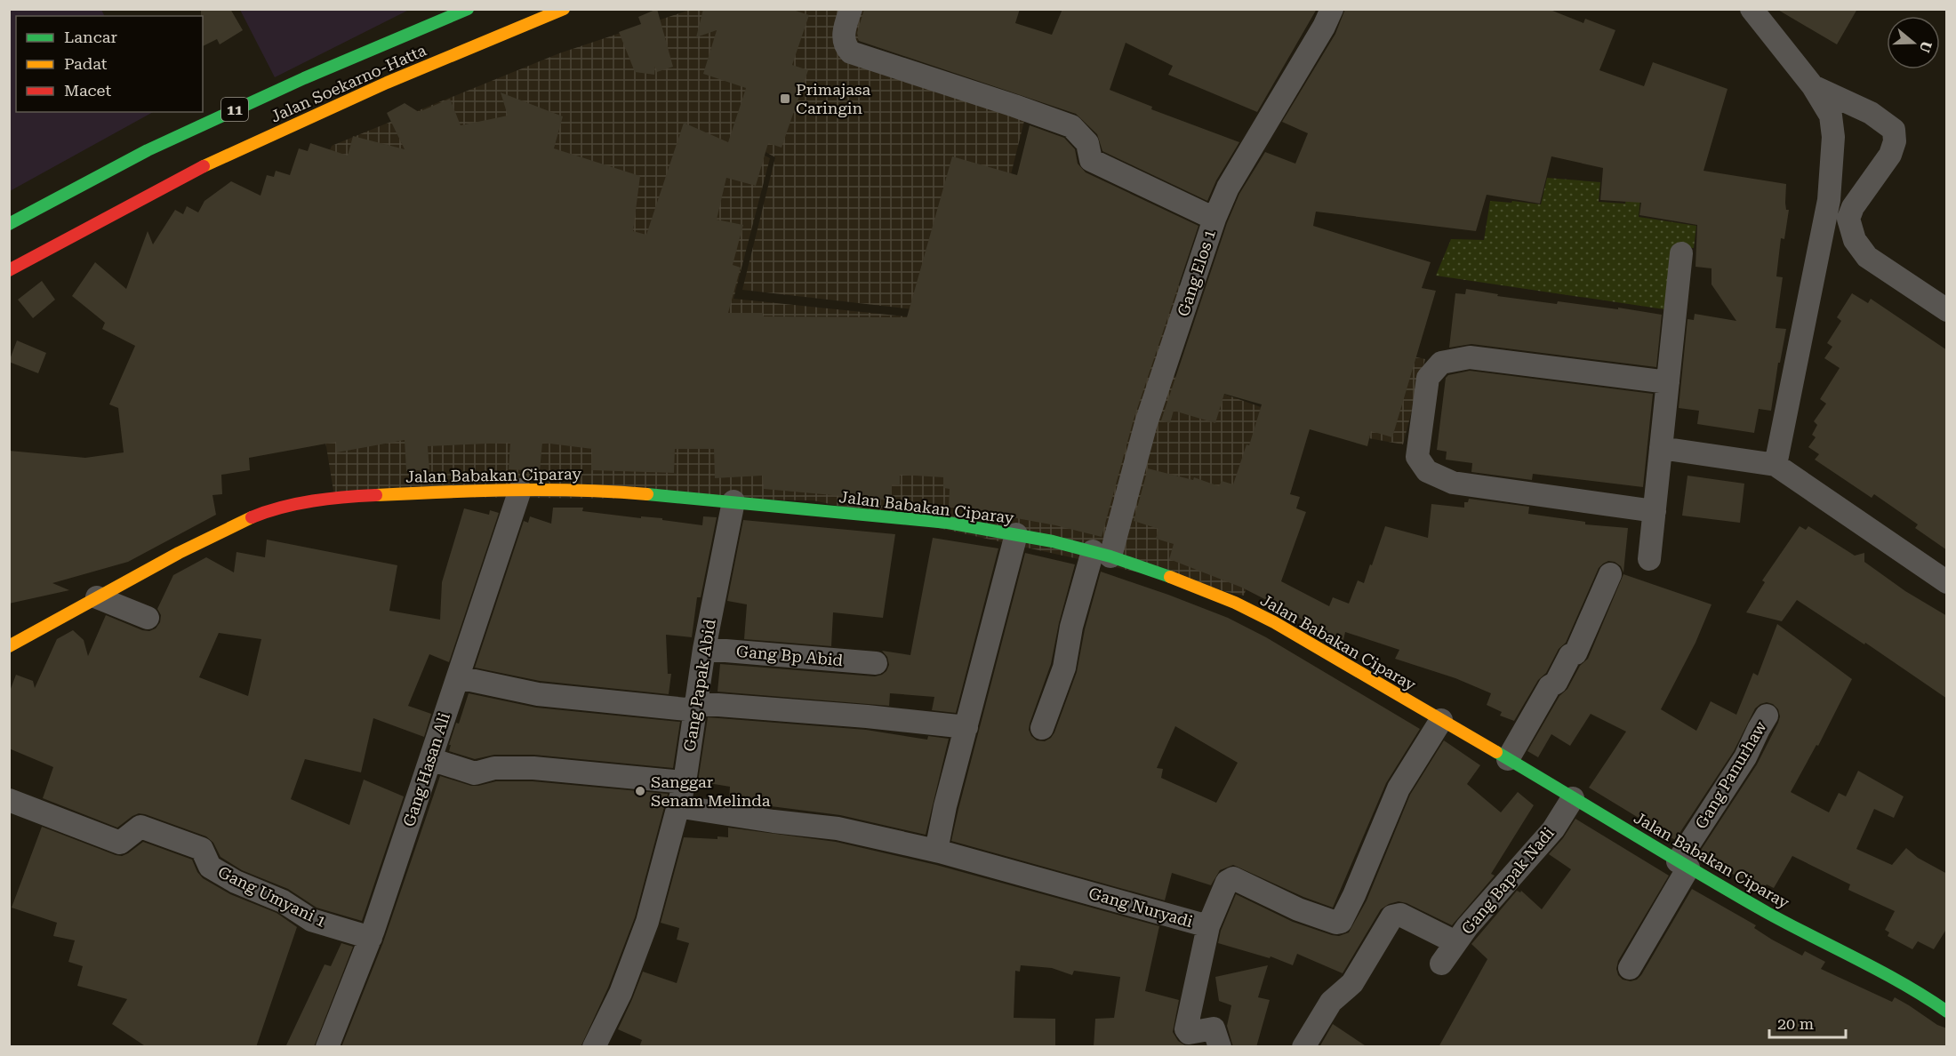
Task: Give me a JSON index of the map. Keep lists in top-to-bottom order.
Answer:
{
  "streets": {
    "main road": ["Jalan Soekarno-Hatta", "11", "Jalan Babakan Ciparay"],
    "street": [
      "Gang Elos 1",
      "Gang Bp Abid",
      "Gang Papak Abid",
      "Gang Hasan Ali",
      "Gang Panurhaw",
      "Gang Bapak Nadi",
      "Gang Umyani 1",
      "Gang Nuryadi"
    ]
  },
  "crossings": [
    ["Gang Elos 1", "Jalan Babakan Ciparay"],
    ["Jalan Babakan Ciparay", "Gang Papak Abid"],
    ["Jalan Babakan Ciparay", "Gang Hasan Ali"],
    ["Jalan Babakan Ciparay", "Gang Panurhaw"],
    ["Jalan Babakan Ciparay", "Gang Bapak Nadi"],
    ["Jalan Babakan Ciparay", "Gang Nuryadi"],
    ["Gang Bp Abid", "Gang Papak Abid"],
    ["Gang Papak Abid", "Gang Nuryadi"],
    ["Gang Hasan Ali", "Gang Umyani 1"]
  ],
  "places": {
    "transit": ["Primajasa Caringin"],
    "other": ["Sanggar Senam Melinda"]
  },
  "legend": ["Lancar", "Padat", "Macet"],
  "scale_bar": "20 m",
  "north": "right"
}
